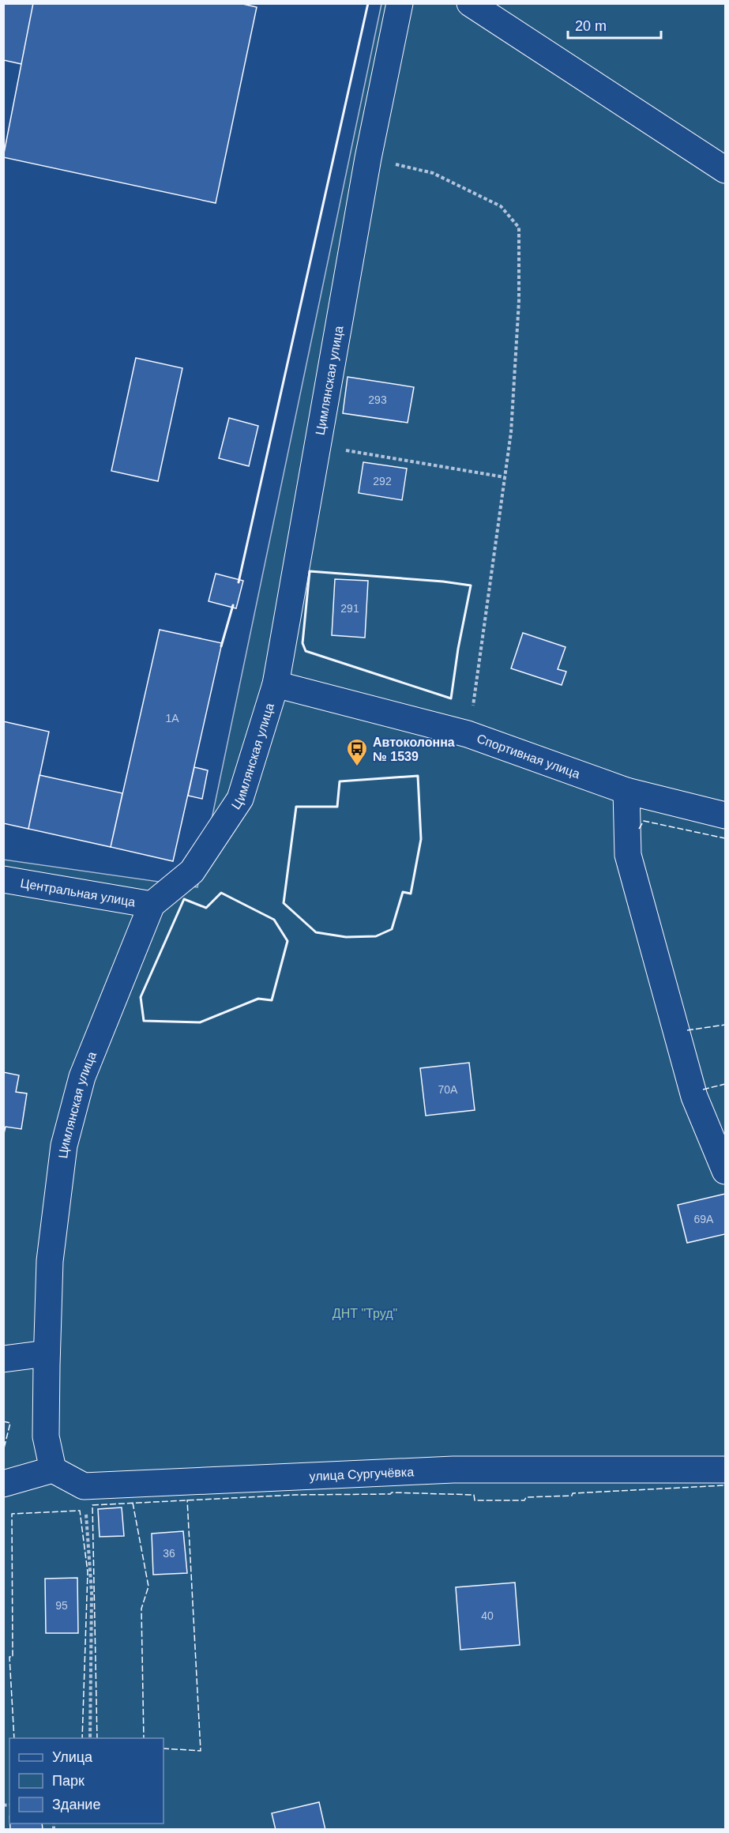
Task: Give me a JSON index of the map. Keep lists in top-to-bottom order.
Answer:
{
  "streets": {
    "street": [
      "Цимлянская улица",
      "Спортивная улица",
      "Центральная улица",
      "улица Сургучёвка"
    ]
  },
  "crossings": [
    ["Цимлянская улица", "Спортивная улица"],
    ["Цимлянская улица", "Центральная улица"]
  ],
  "parks": ["ДНТ \"Труд\""],
  "places": {
    "bus stop": ["Автоколонна № 1539"]
  },
  "house_numbers": [
    "293",
    "292",
    "291",
    "1А",
    "70А",
    "69А",
    "36",
    "95",
    "40"
  ],
  "legend": ["Улица", "Парк", "Здание"],
  "scale_bar": "20 m"
}
